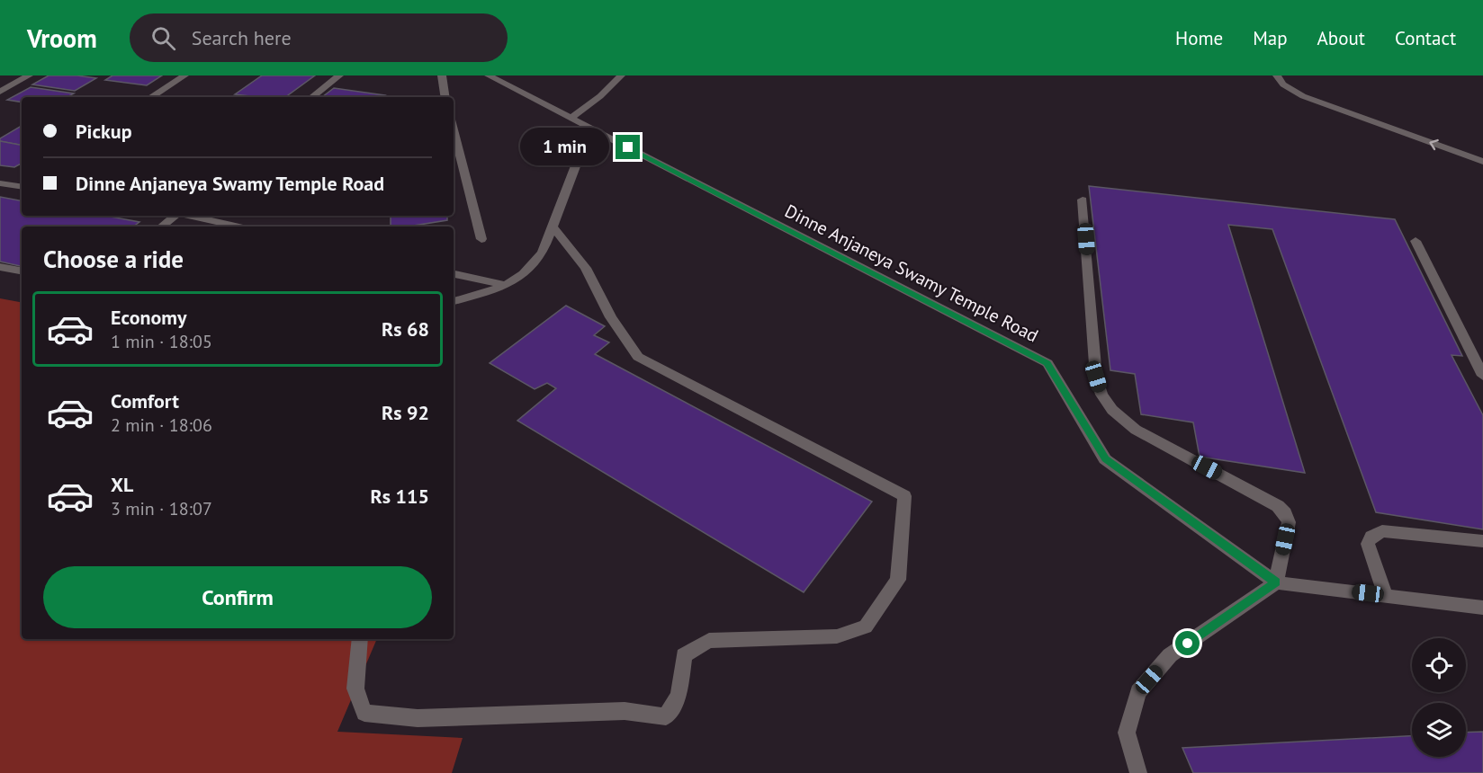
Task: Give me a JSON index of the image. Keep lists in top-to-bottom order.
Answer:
{
  "streets": {
    "street": ["Dinne Anjaneya Swamy Temple Road"]
  },
  "page": {
    "header": "Vroom",
    "search": "Search here",
    "nav": [
      "Home",
      "Map",
      "About",
      "Contact"
    ],
    "banner": ["Pickup", "Dinne Anjaneya Swamy Temple Road"],
    "bubble": "1 min",
    "heading": "Choose a ride",
    "list": [
      {
        "name": "Economy",
        "note": "1 min · 18:05",
        "value": "Rs 68"
      },
      {
        "name": "Comfort",
        "note": "2 min · 18:06",
        "value": "Rs 92"
      },
      {
        "name": "XL",
        "note": "3 min · 18:07",
        "value": "Rs 115"
      }
    ],
    "buttons": "Confirm"
  }
}
